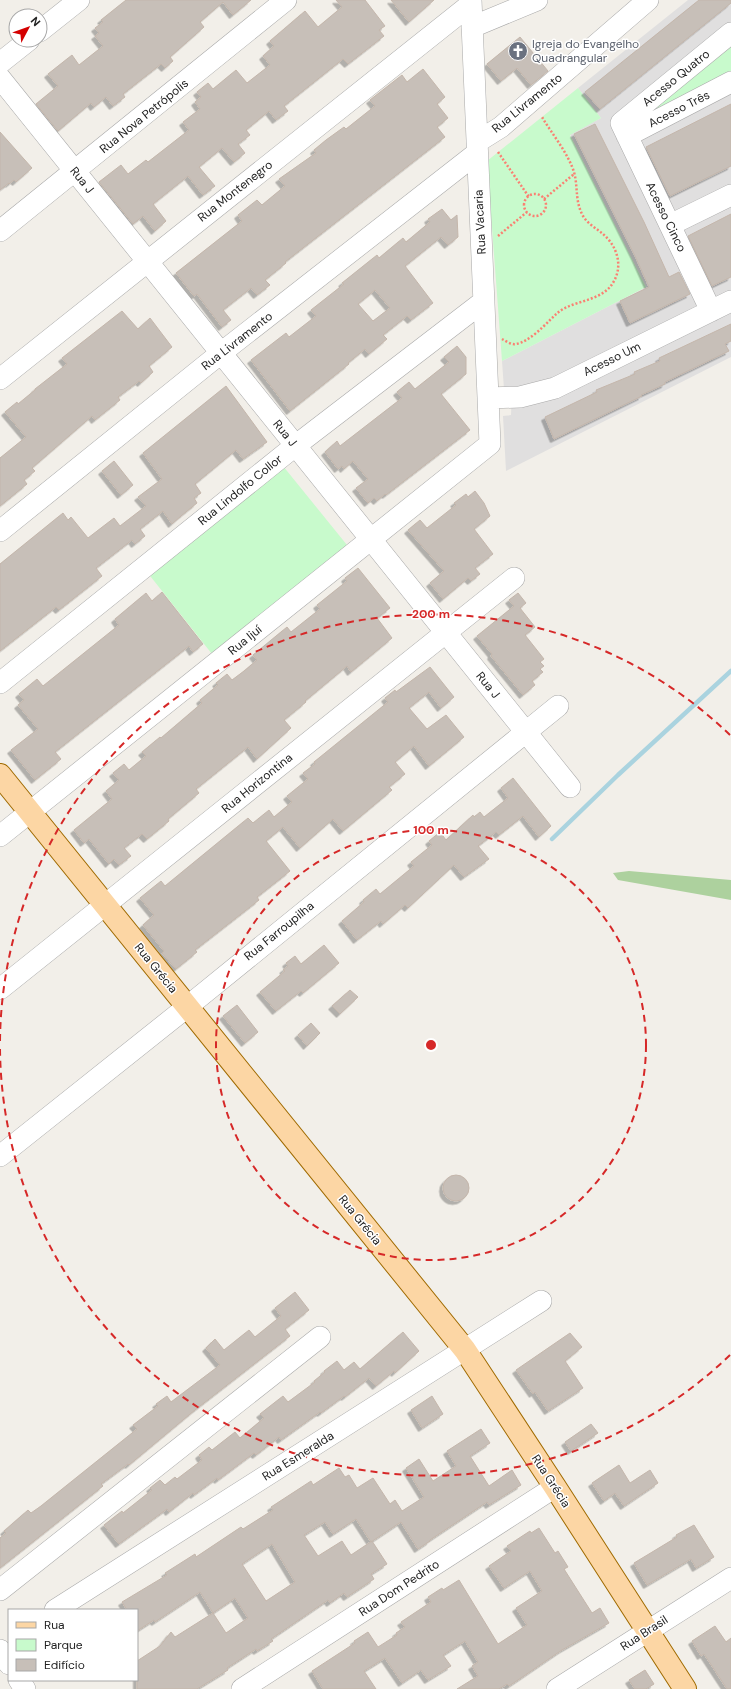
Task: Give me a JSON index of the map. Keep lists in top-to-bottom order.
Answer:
{
  "streets": {
    "main road": ["Rua Grécia"],
    "street": [
      "Acesso Quatro",
      "Rua Livramento",
      "Acesso Três",
      "Rua Nova Petrópolis",
      "Rua J",
      "Rua Montenegro",
      "Acesso Cinco",
      "Rua Vacaria",
      "Acesso Um",
      "Rua Lindolfo Collor",
      "Rua Ijuí",
      "Rua Horizontina",
      "Rua Farroupilha",
      "Rua Esmeralda",
      "Rua Dom Pedrito",
      "Rua Brasil"
    ]
  },
  "crossings": [
    ["Acesso Quatro", "Acesso Três"],
    ["Acesso Quatro", "Acesso Cinco"],
    ["Rua Livramento", "Rua J"],
    ["Rua Livramento", "Rua Vacaria"],
    ["Acesso Três", "Acesso Cinco"],
    ["Rua Nova Petrópolis", "Rua J"],
    ["Rua J", "Rua Montenegro"],
    ["Rua J", "Rua Lindolfo Collor"],
    ["Rua J", "Rua Ijuí"],
    ["Rua J", "Rua Horizontina"],
    ["Rua J", "Rua Farroupilha"],
    ["Rua Montenegro", "Rua Vacaria"],
    ["Acesso Cinco", "Acesso Um"],
    ["Rua Vacaria", "Acesso Um"],
    ["Rua Vacaria", "Rua Lindolfo Collor"],
    ["Rua Vacaria", "Rua Ijuí"],
    ["Rua Ijuí", "Rua Grécia"],
    ["Rua Horizontina", "Rua Grécia"],
    ["Rua Farroupilha", "Rua Grécia"],
    ["Rua Grécia", "Rua Esmeralda"],
    ["Rua Grécia", "Rua Dom Pedrito"],
    ["Rua Grécia", "Rua Brasil"]
  ],
  "places": {
    "church": ["Igreja do Evangelho Quadrangular"]
  },
  "legend": ["Rua", "Parque", "Edifício"],
  "north": "top right",
  "rings": ["200 m", "100 m"]
}
